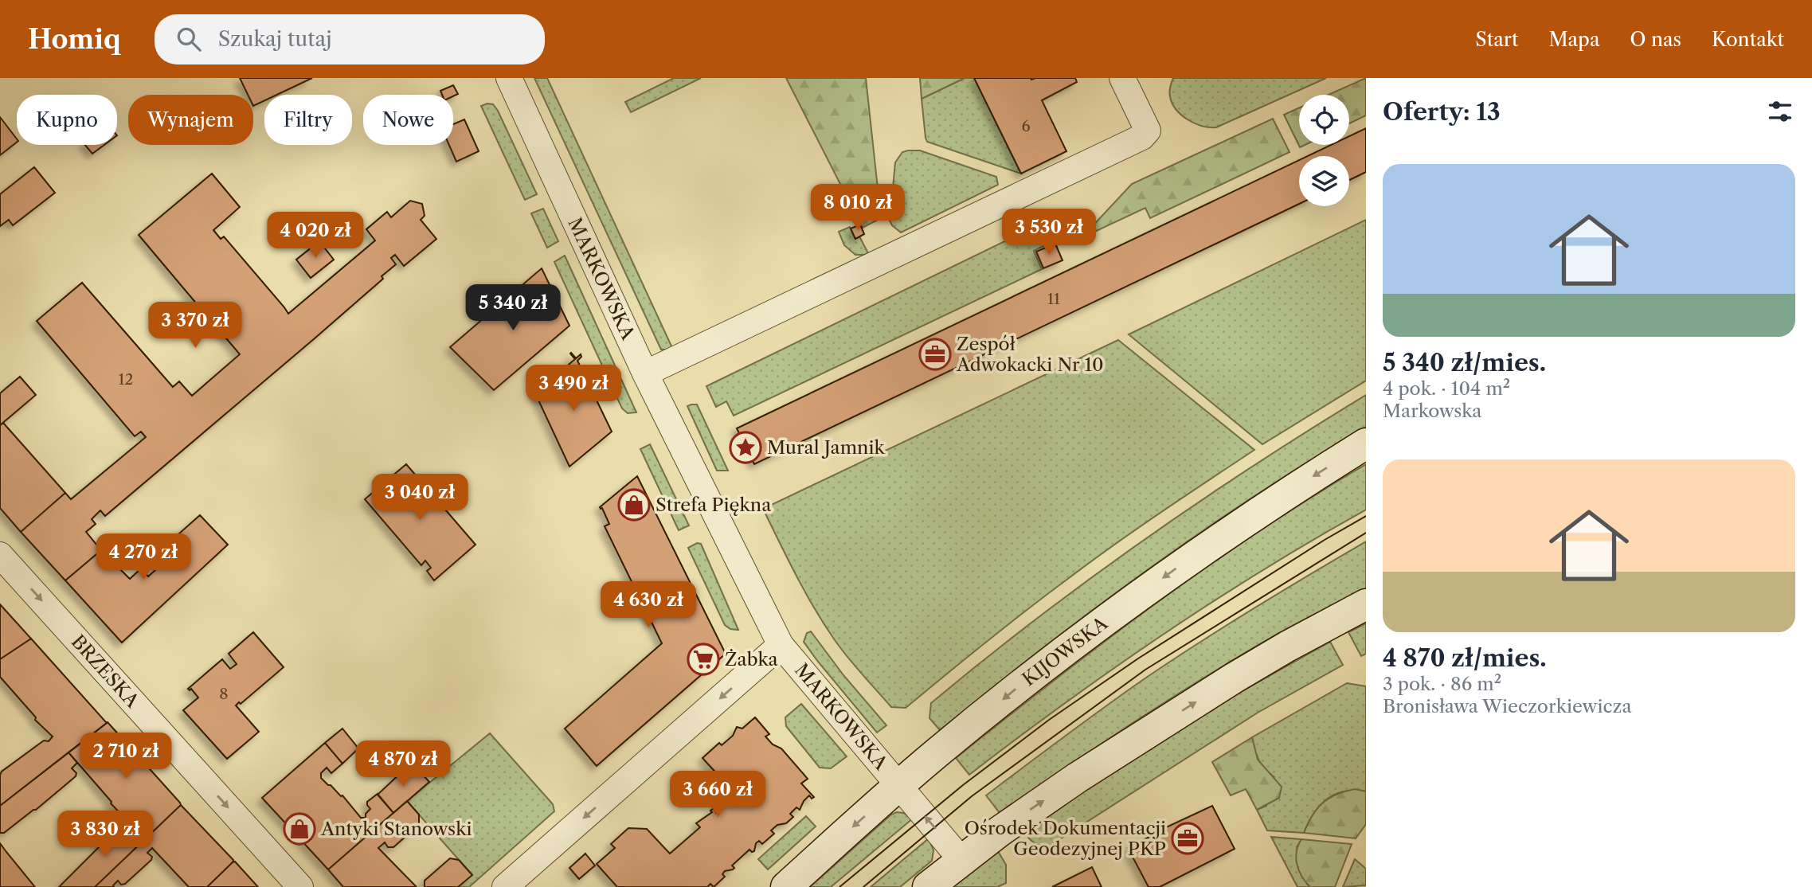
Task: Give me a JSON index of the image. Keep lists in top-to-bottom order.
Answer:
{
  "streets": {
    "street": ["MARKOWSKA", "KIJOWSKA", "BRZESKA"]
  },
  "crossings": [
    ["MARKOWSKA", "KIJOWSKA"]
  ],
  "one_way": ["BRZESKA"],
  "places": {
    "office": ["Zespół Adwokacki Nr 10", "Ośrodek Dokumentacji Geodezyjnej PKP"],
    "place": ["Mural Jamnik"],
    "shop": ["Strefa Piękna", "Antyki Stanowski"],
    "supermarket": ["Żabka"]
  },
  "house_numbers": [
    "6",
    "11",
    "12",
    "8"
  ],
  "page": {
    "header": "Homiq",
    "search": "Szukaj tutaj",
    "nav": [
      "Start",
      "Mapa",
      "O nas",
      "Kontakt"
    ],
    "heading": "Oferty: 13",
    "chip": [
      "Kupno",
      "Wynajem",
      "Filtry",
      "Nowe"
    ],
    "list": [
      {
        "name": "5 340 zł/mies.",
        "note": "4 pok. · 104 m² · Markowska"
      },
      {
        "name": "4 870 zł/mies.",
        "note": "3 pok. · 86 m² · Bronisława Wieczorkiewicza"
      }
    ],
    "price": [
      "8 010 zł",
      "3 530 zł",
      "4 020 zł",
      "5 340 zł",
      "3 370 zł",
      "3 490 zł",
      "3 040 zł",
      "4 270 zł",
      "4 630 zł",
      "2 710 zł",
      "4 870 zł",
      "3 660 zł",
      "3 830 zł"
    ]
  }
}
